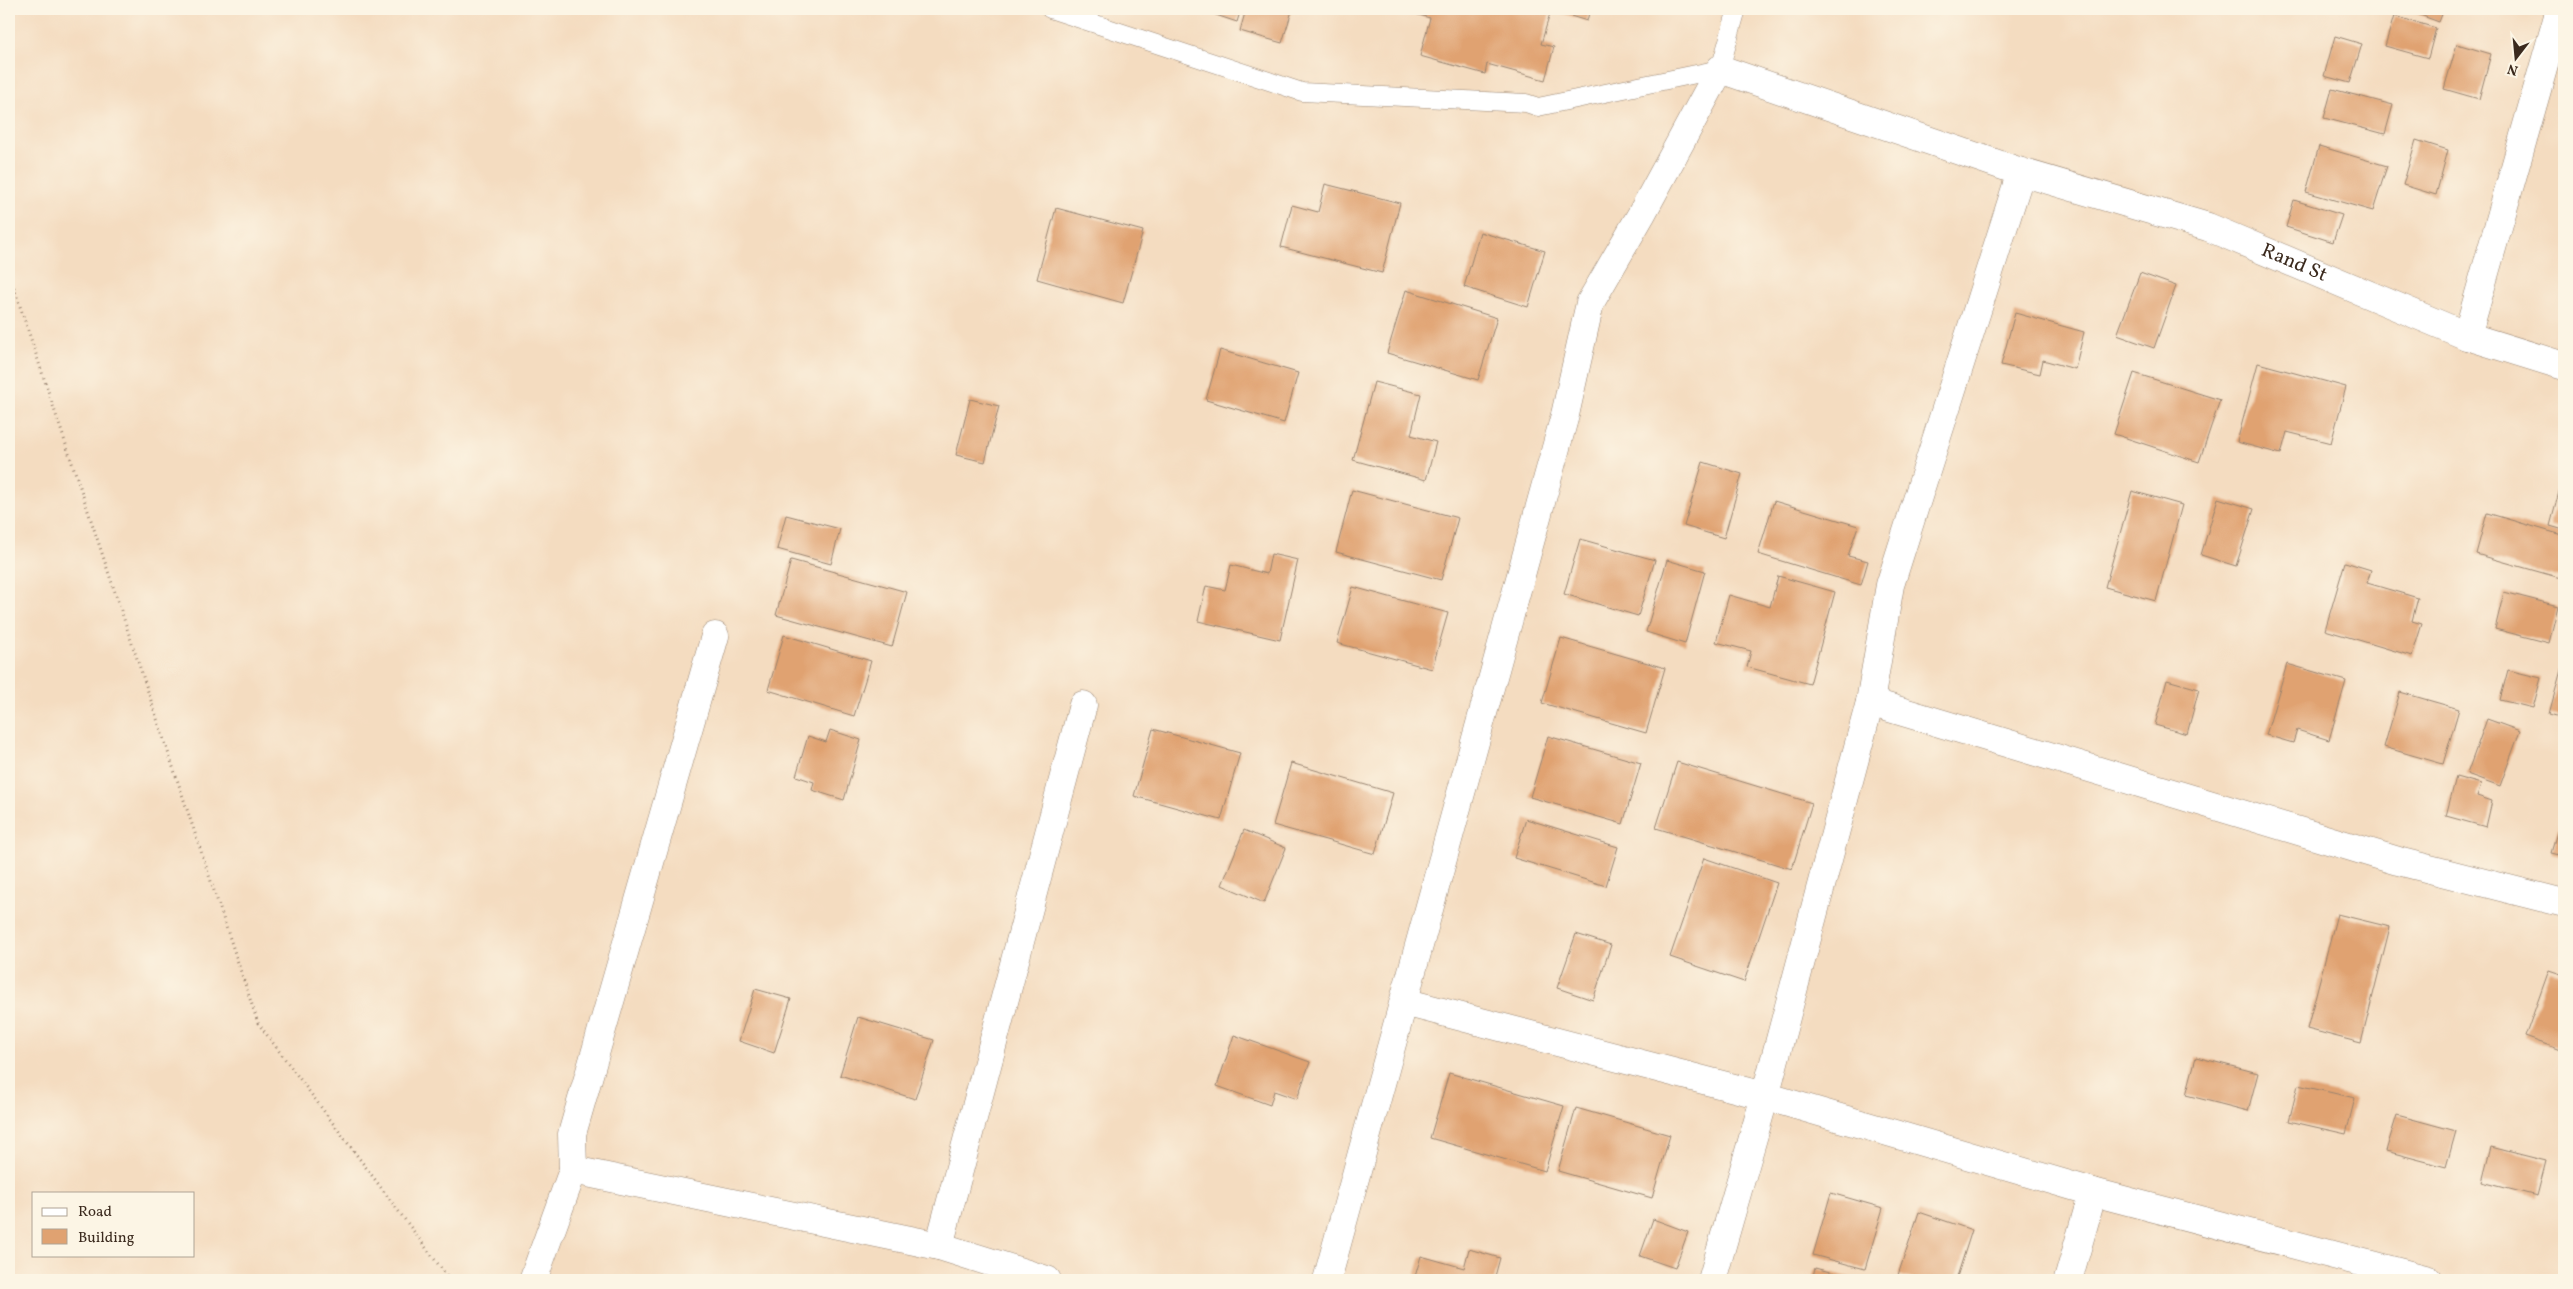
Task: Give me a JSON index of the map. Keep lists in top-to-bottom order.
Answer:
{
  "streets": {
    "street": ["Rand St"]
  },
  "legend": ["Road", "Building"],
  "north": "bottom"
}
